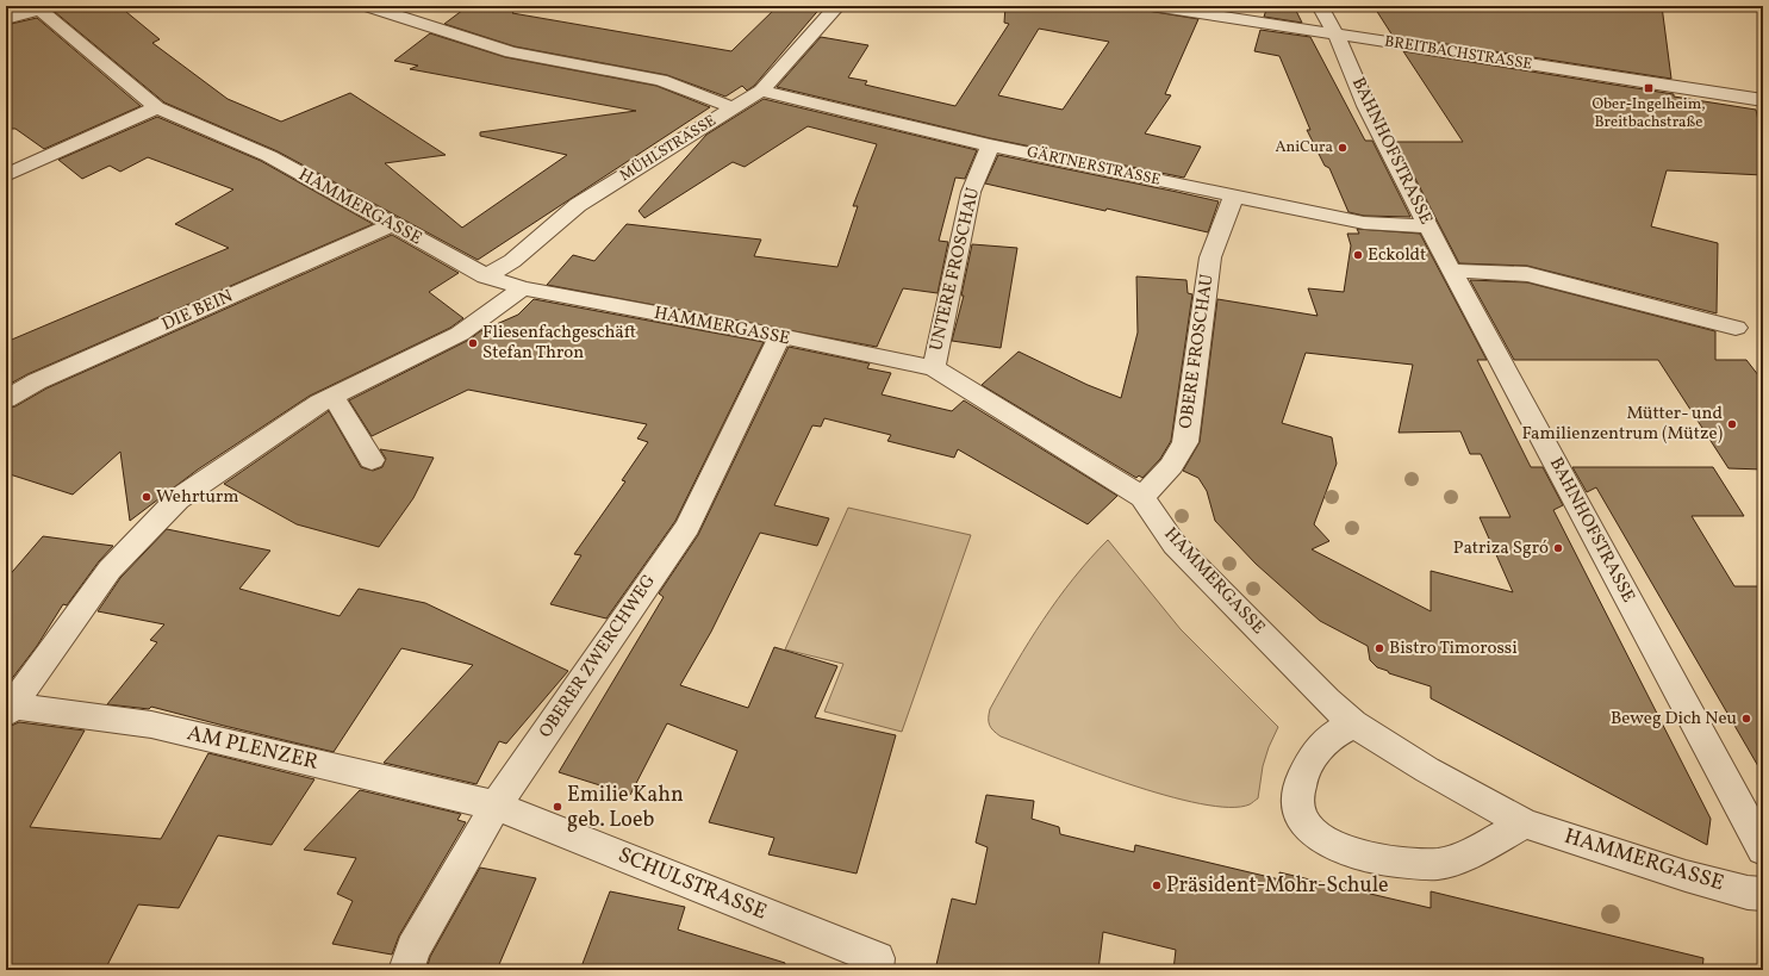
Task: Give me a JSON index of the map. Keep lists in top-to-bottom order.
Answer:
{
  "streets": {
    "street": [
      "BREITBACHSTRASSE",
      "MÜHLSTRASSE",
      "BAHNHOFSTRASSE",
      "GÄRTNERSTRASSE",
      "HAMMERGASSE",
      "UNTERE FROSCHAU",
      "DIE BEIN",
      "OBERE FROSCHAU",
      "OBERER ZWERCHWEG",
      "AM PLENZER",
      "SCHULSTRASSE"
    ]
  },
  "crossings": [
    ["BREITBACHSTRASSE", "BAHNHOFSTRASSE"],
    ["MÜHLSTRASSE", "GÄRTNERSTRASSE"],
    ["MÜHLSTRASSE", "HAMMERGASSE"],
    ["BAHNHOFSTRASSE", "GÄRTNERSTRASSE"],
    ["GÄRTNERSTRASSE", "UNTERE FROSCHAU"],
    ["GÄRTNERSTRASSE", "OBERE FROSCHAU"],
    ["HAMMERGASSE", "UNTERE FROSCHAU"],
    ["HAMMERGASSE", "DIE BEIN"],
    ["HAMMERGASSE", "OBERE FROSCHAU"],
    ["HAMMERGASSE", "OBERER ZWERCHWEG"],
    ["OBERER ZWERCHWEG", "AM PLENZER"],
    ["OBERER ZWERCHWEG", "SCHULSTRASSE"],
    ["AM PLENZER", "SCHULSTRASSE"]
  ],
  "places": {
    "transit": ["Ober-Ingelheim, Breitbachstraße"],
    "other": [
      "AniCura",
      "Eckoldt",
      "Fliesenfachgeschäft Stefan Thron",
      "Mütter- und Familienzentrum (Mütze)",
      "Wehrturm",
      "Patriza Sgró",
      "Bistro Timorossi",
      "Beweg Dich Neu",
      "Emilie Kahn geb. Loeb",
      "Präsident-Mohr-Schule"
    ]
  }
}
